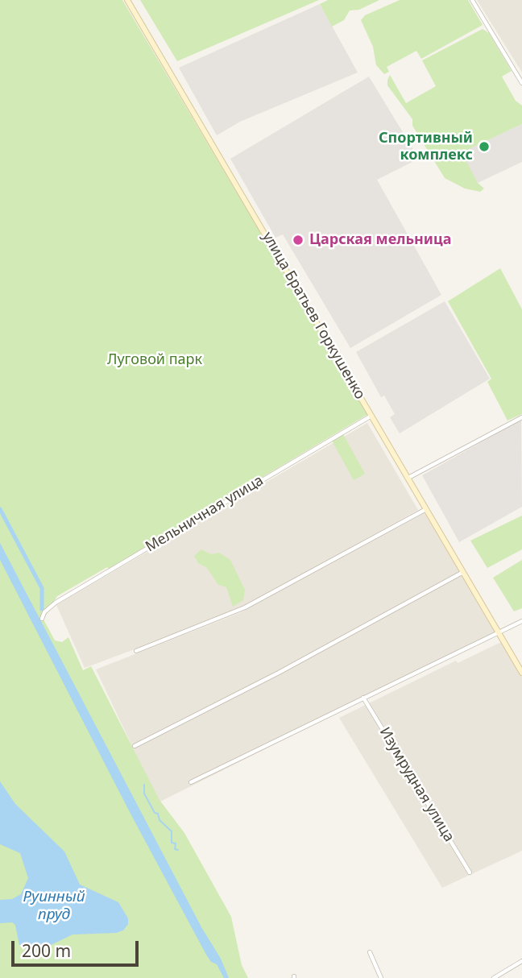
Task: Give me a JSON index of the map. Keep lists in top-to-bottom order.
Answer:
{
  "streets": {
    "street": ["улица Братьев Горкушенко", "Мельничная улица", "Изумрудная улица"]
  },
  "crossings": [
    ["улица Братьев Горкушенко", "Мельничная улица"]
  ],
  "water": ["Руинный пруд"],
  "parks": ["Луговой парк"],
  "places": ["Спортивный комплекс", "Царская мельница"],
  "scale_bar": "200 m"
}
